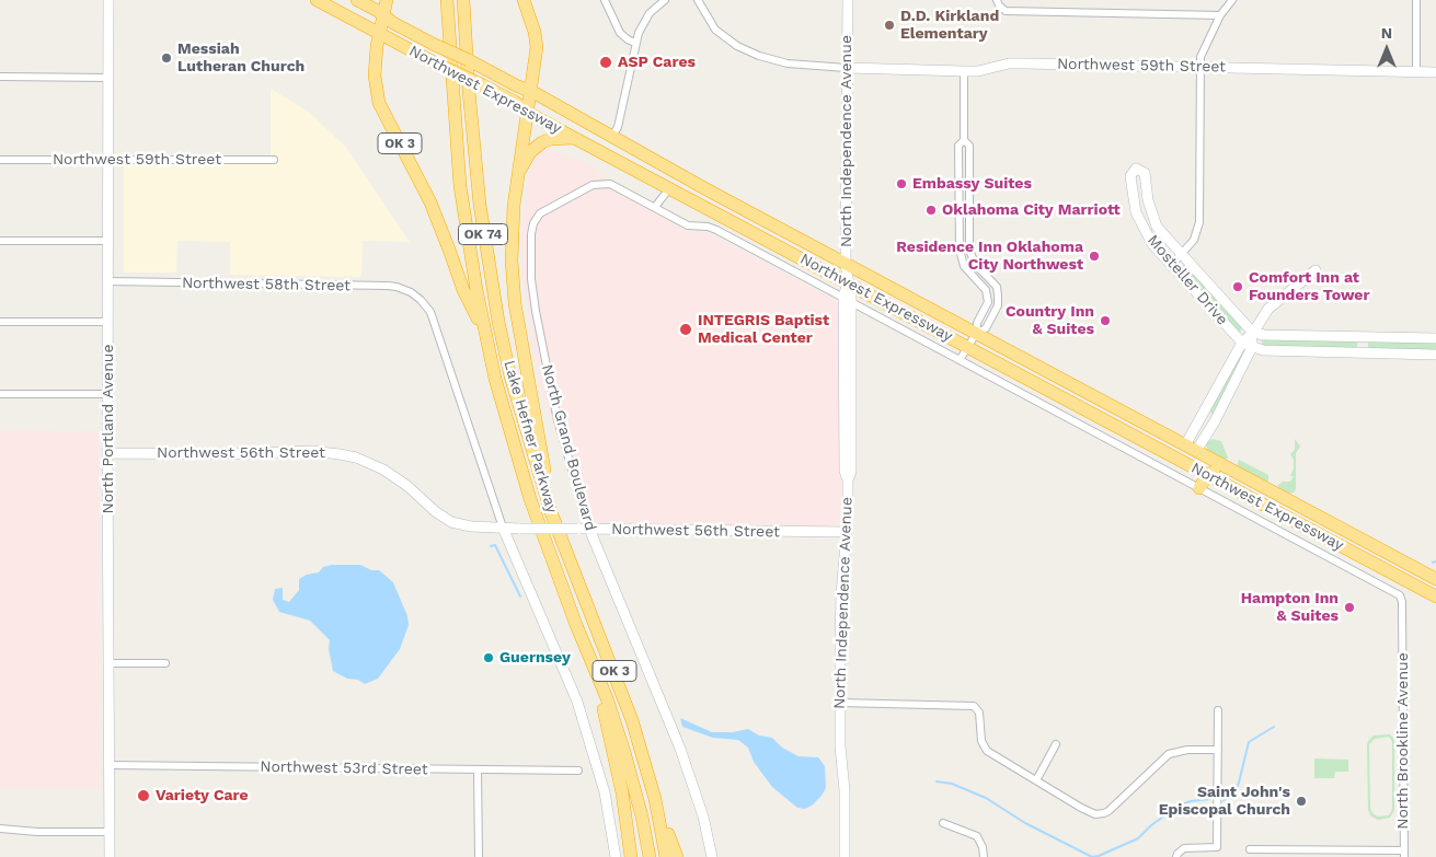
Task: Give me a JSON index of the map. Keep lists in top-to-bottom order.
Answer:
{
  "streets": {
    "highway": [
      "Northwest Expressway",
      "OK 3",
      "OK 74",
      "Lake Hefner Parkway"
    ],
    "street": [
      "Northwest 59th Street",
      "North Independence Avenue",
      "Mosteller Drive",
      "Northwest 58th Street",
      "North Portland Avenue",
      "North Grand Boulevard",
      "Northwest 56th Street",
      "North Brookline Avenue",
      "Northwest 53rd Street"
    ]
  },
  "crossings": [
    ["Northwest 59th Street", "North Independence Avenue"],
    ["Northwest 59th Street", "North Portland Avenue"],
    ["Northwest Expressway", "North Independence Avenue"],
    ["Northwest Expressway", "OK 3"],
    ["Northwest Expressway", "North Grand Boulevard"],
    ["Northwest Expressway", "North Brookline Avenue"],
    ["North Independence Avenue", "Northwest 56th Street"],
    ["OK 3", "Lake Hefner Parkway"],
    ["Northwest 58th Street", "North Portland Avenue"],
    ["Northwest 58th Street", "Northwest 56th Street"],
    ["North Portland Avenue", "Northwest 56th Street"],
    ["North Portland Avenue", "Northwest 53rd Street"],
    ["North Grand Boulevard", "Northwest 56th Street"]
  ],
  "places": [
    "D.D. Kirkland Elementary",
    "Messiah Lutheran Church",
    "ASP Cares",
    "Embassy Suites",
    "Oklahoma City Marriott",
    "Residence Inn Oklahoma City Northwest",
    "Comfort Inn at Founders Tower",
    "Country Inn & Suites",
    "INTEGRIS Baptist Medical Center",
    "Hampton Inn & Suites",
    "Guernsey",
    "Variety Care",
    "Saint John's Episcopal Church"
  ],
  "north": "top"
}
